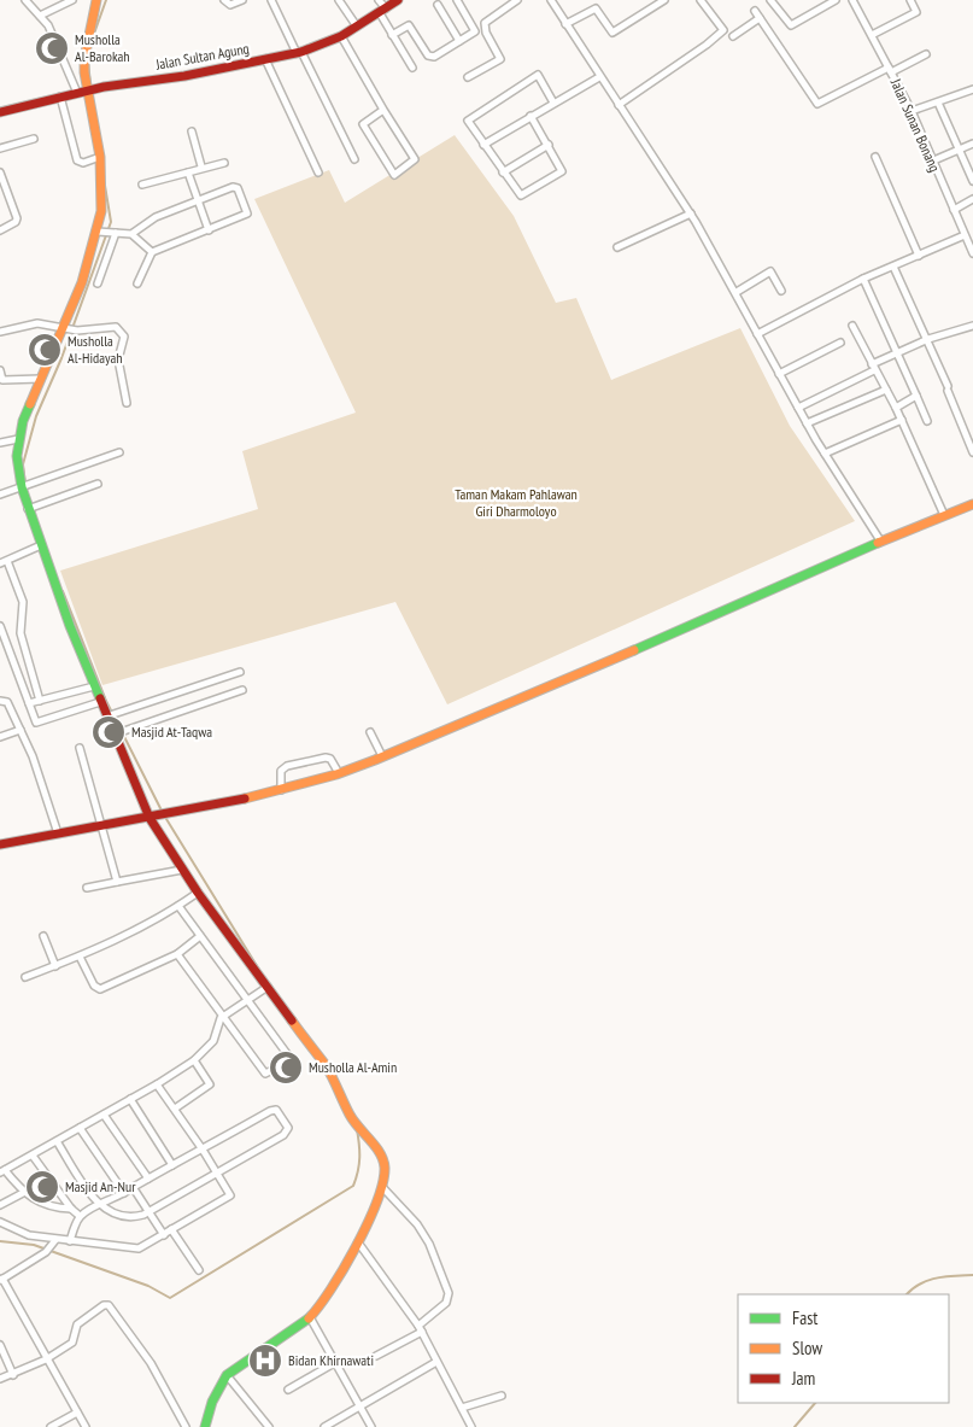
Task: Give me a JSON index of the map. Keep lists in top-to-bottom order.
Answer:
{
  "streets": {
    "street": ["Jalan Sultan Agung", "Jalan Sunan Bonang"]
  },
  "parks": ["Taman Makam Pahlawan Giri Dharmoloyo"],
  "places": {
    "mosque": [
      "Musholla Al-Barokah",
      "Musholla Al-Hidayah",
      "Masjid At-Taqwa",
      "Musholla Al-Amin",
      "Masjid An-Nur"
    ],
    "hospital": ["Bidan Khirnawati"]
  },
  "legend": ["Fast", "Slow", "Jam"]
}
